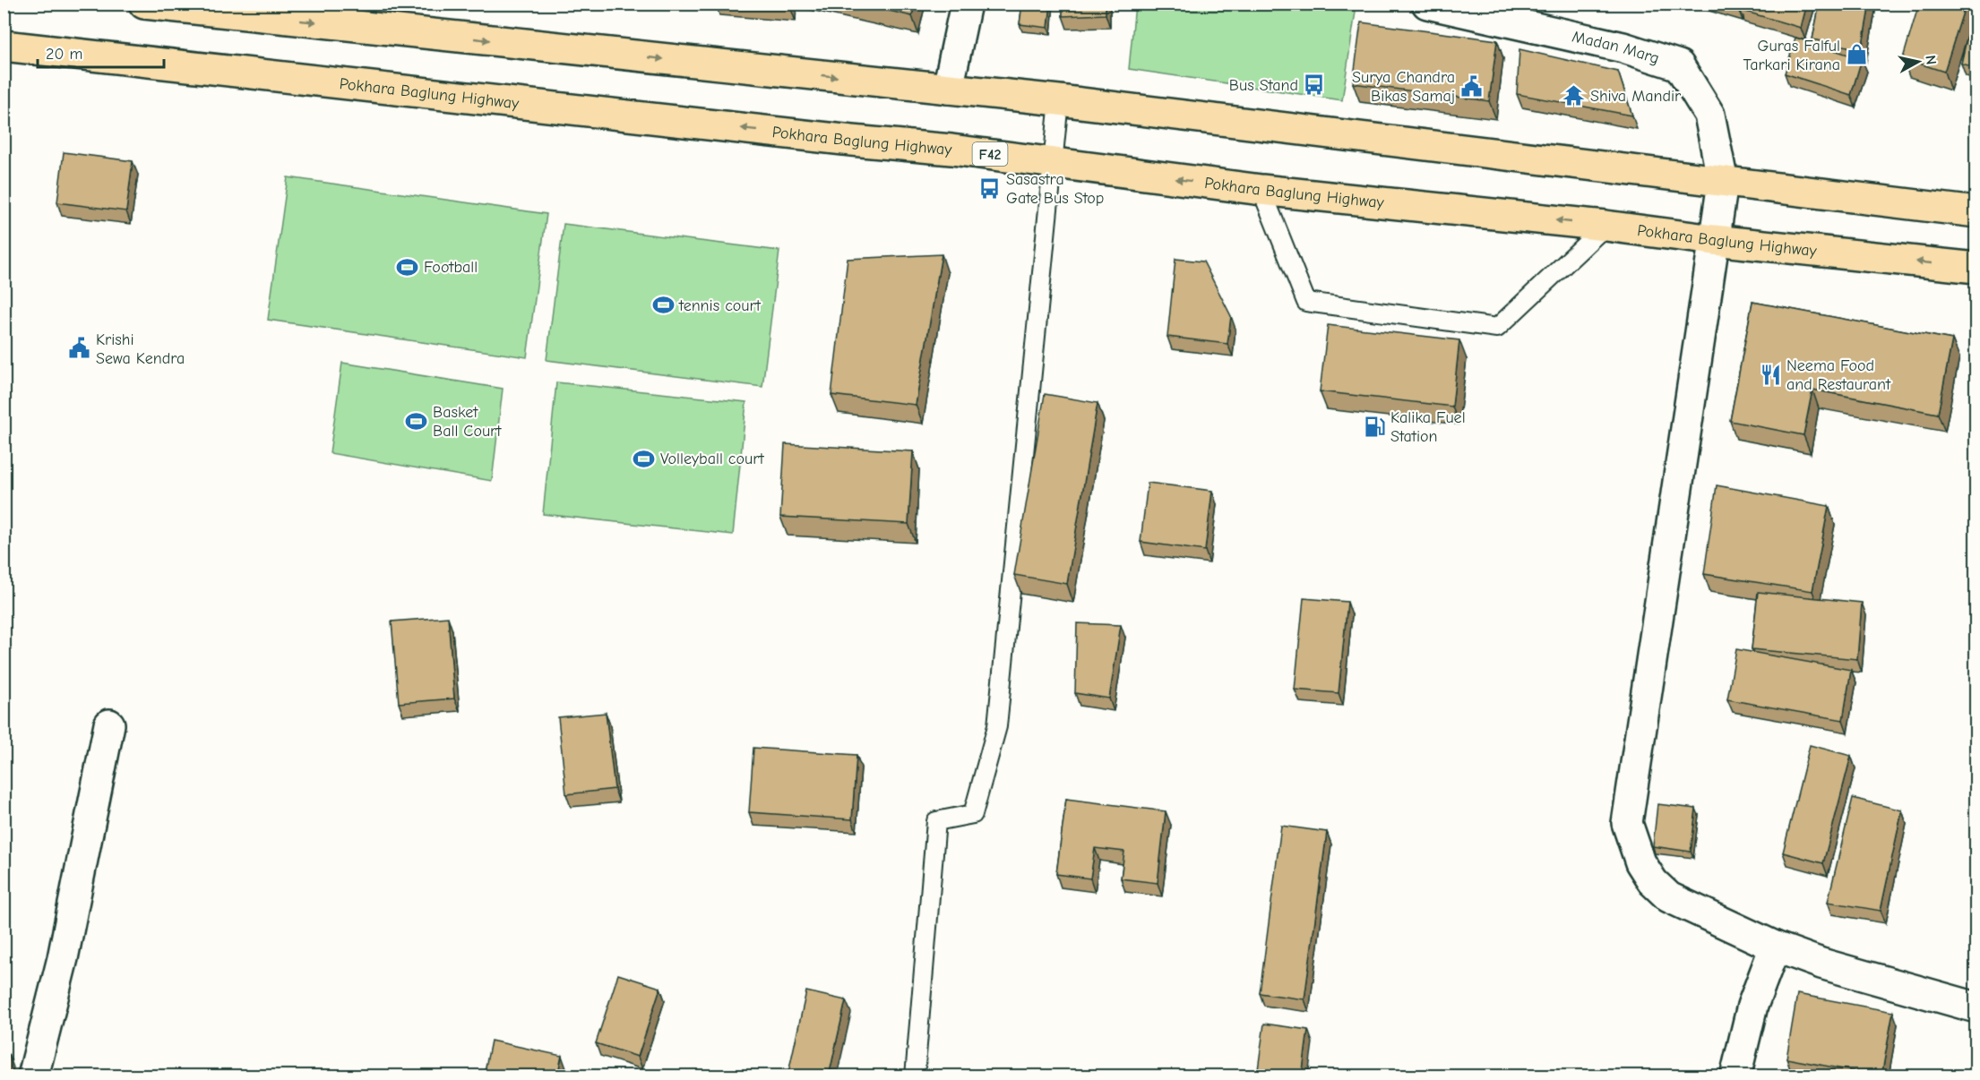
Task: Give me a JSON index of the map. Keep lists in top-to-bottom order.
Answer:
{
  "streets": {
    "highway": ["Pokhara Baglung Highway", "F42"],
    "street": ["Madan Marg"]
  },
  "places": {
    "shop": ["Guras Falful Tarkari Kirana"],
    "bus stop": ["Bus Stand", "Sasastra Gate Bus Stop"],
    "public building": ["Surya Chandra Bikas Samaj", "Krishi Sewa Kendra"],
    "temple": ["Shiva Mandir"],
    "sports": [
      "Football",
      "tennis court",
      "Basket Ball Court",
      "Volleyball court"
    ],
    "restaurant": ["Neema Food and Restaurant"],
    "fuel station": ["Kalika Fuel Station"]
  },
  "scale_bar": "20 m",
  "north": "right"
}
